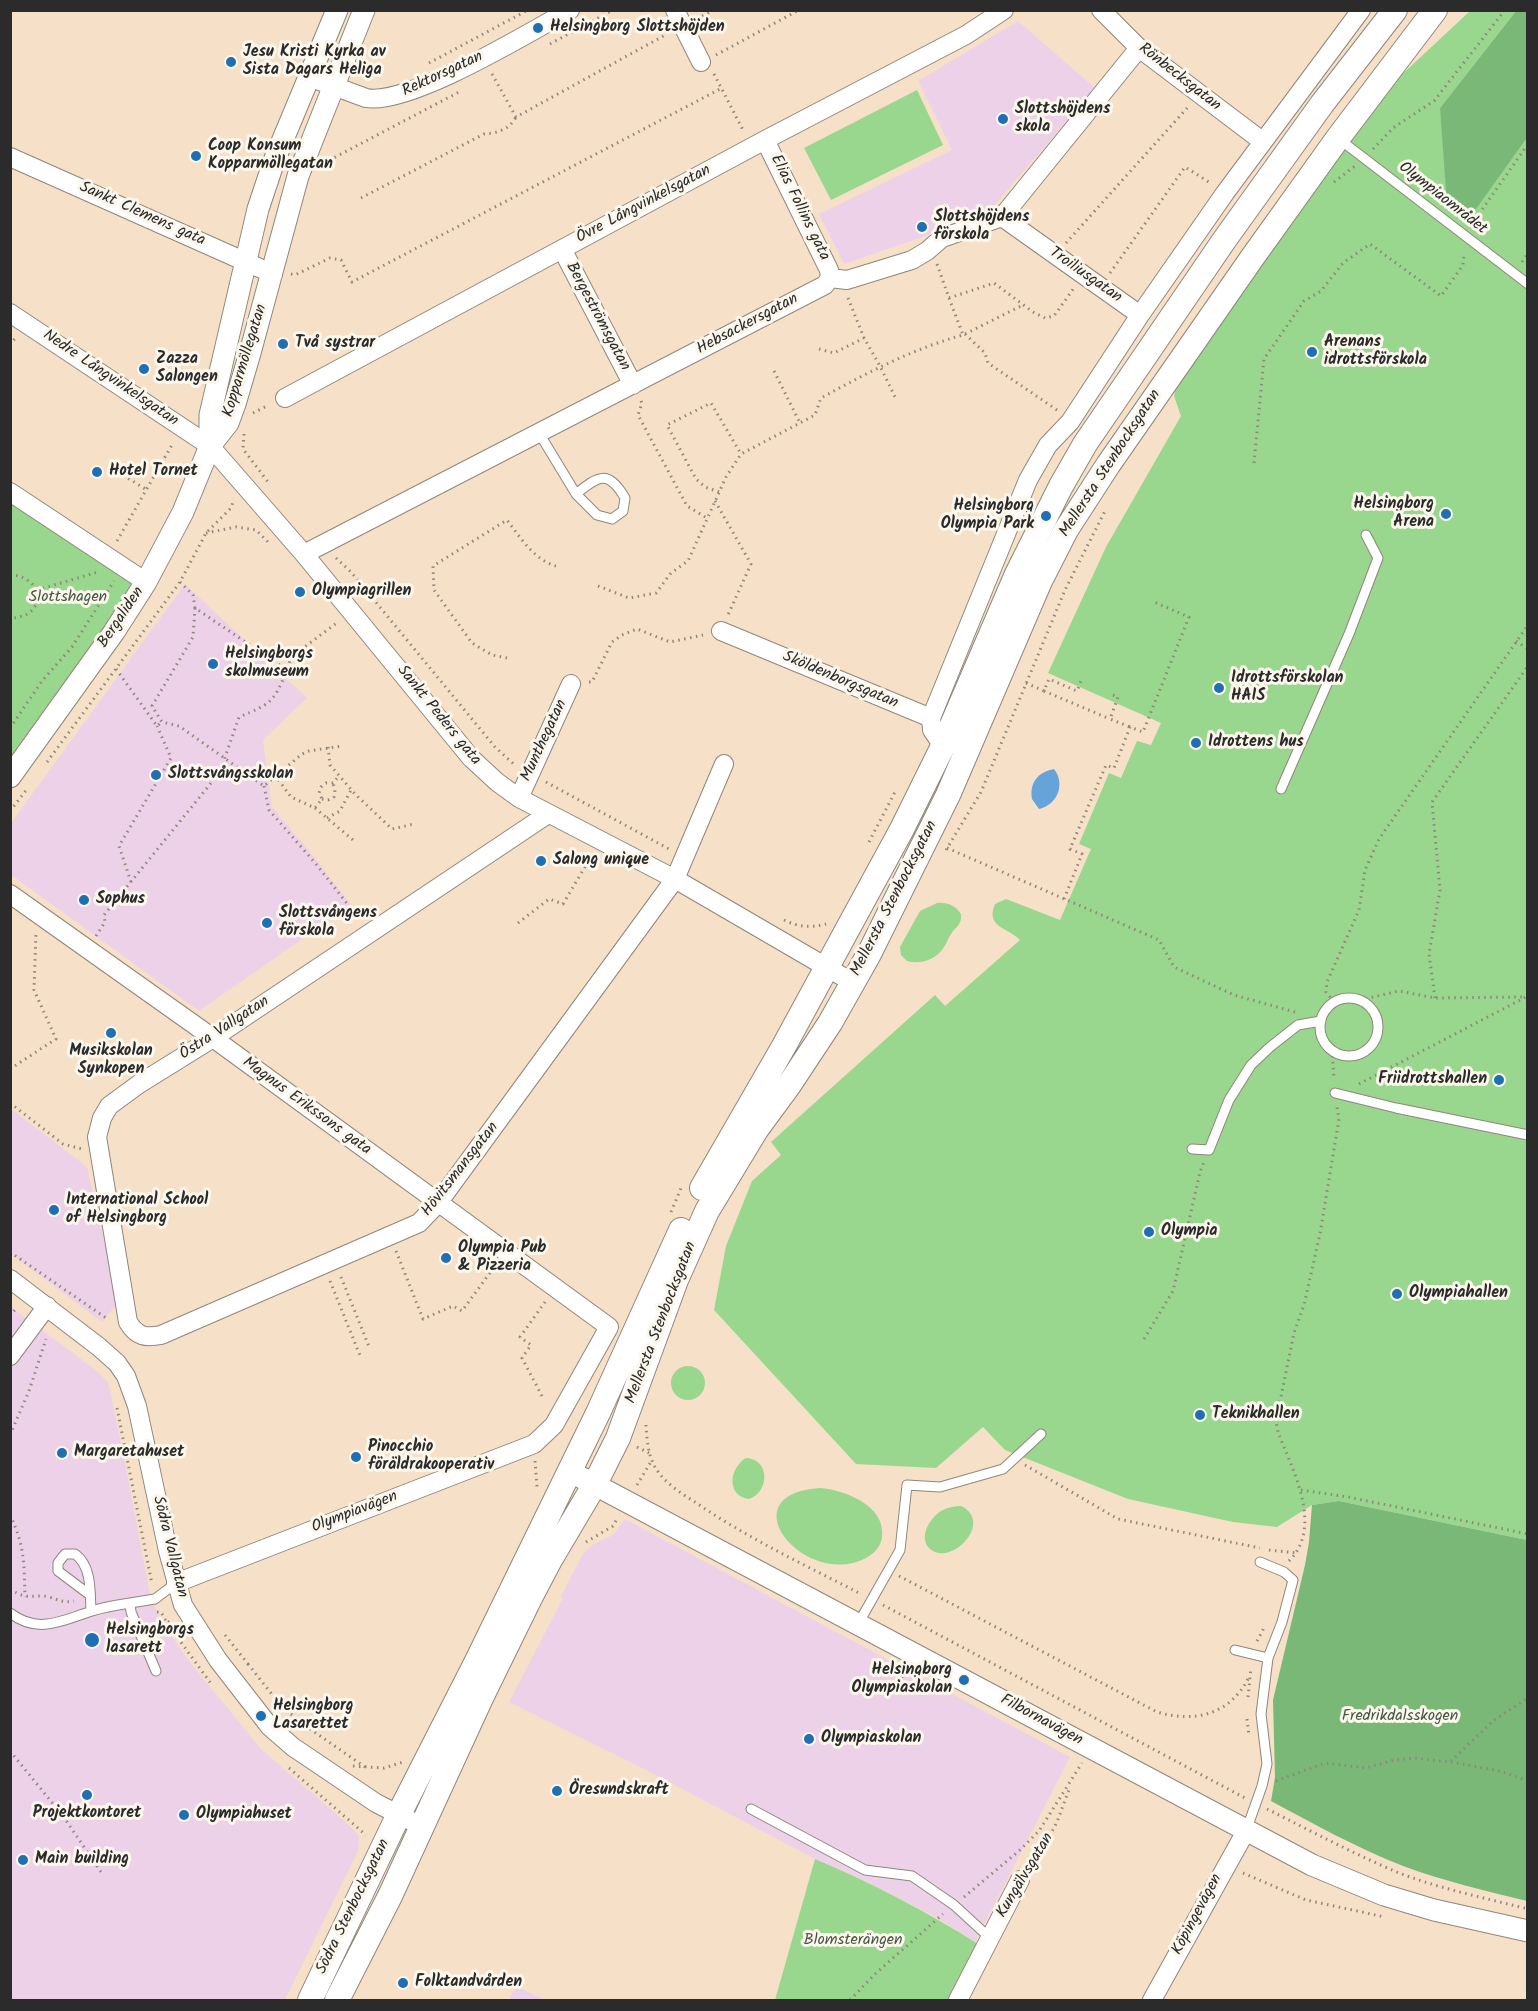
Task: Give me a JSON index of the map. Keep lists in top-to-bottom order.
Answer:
{
  "streets": {
    "main road": ["Mellersta Stenbocksgatan", "Södra Stenbocksgatan"],
    "street": [
      "Rektorsgatan",
      "Rönbecksgatan",
      "Övre Långvinkelsgatan",
      "Elias Follins gata",
      "Sankt Clemens gata",
      "Troiliusgatan",
      "Bergeströmsgatan",
      "Hebsackersgatan",
      "Kopparmöllegatan",
      "Nedre Långvinkelsgatan",
      "Bergaliden",
      "Sköldenborgsgatan",
      "Sankt Peders gata",
      "Munthegatan",
      "Östra Vallgatan",
      "Magnus Erikssons gata",
      "Hövitsmansgatan",
      "Olympiavägen",
      "Södra Vallgatan",
      "Filbornavägen",
      "Kungälvsgatan",
      "Köpingevägen"
    ],
    "lane": ["Olympiaområdet"]
  },
  "crossings": [
    ["Rektorsgatan", "Kopparmöllegatan"],
    ["Olympiaområdet", "Mellersta Stenbocksgatan"],
    ["Övre Långvinkelsgatan", "Elias Follins gata"],
    ["Övre Långvinkelsgatan", "Bergeströmsgatan"],
    ["Elias Follins gata", "Hebsackersgatan"],
    ["Sankt Clemens gata", "Kopparmöllegatan"],
    ["Troiliusgatan", "Hebsackersgatan"],
    ["Bergeströmsgatan", "Hebsackersgatan"],
    ["Hebsackersgatan", "Sankt Peders gata"],
    ["Kopparmöllegatan", "Nedre Långvinkelsgatan"],
    ["Kopparmöllegatan", "Bergaliden"],
    ["Kopparmöllegatan", "Sankt Peders gata"],
    ["Nedre Långvinkelsgatan", "Bergaliden"],
    ["Nedre Långvinkelsgatan", "Sankt Peders gata"],
    ["Mellersta Stenbocksgatan", "Sankt Peders gata"],
    ["Mellersta Stenbocksgatan", "Södra Vallgatan"],
    ["Mellersta Stenbocksgatan", "Filbornavägen"],
    ["Mellersta Stenbocksgatan", "Södra Stenbocksgatan"],
    ["Bergaliden", "Sankt Peders gata"],
    ["Sankt Peders gata", "Munthegatan"],
    ["Sankt Peders gata", "Östra Vallgatan"],
    ["Sankt Peders gata", "Hövitsmansgatan"],
    ["Östra Vallgatan", "Magnus Erikssons gata"],
    ["Östra Vallgatan", "Hövitsmansgatan"],
    ["Magnus Erikssons gata", "Hövitsmansgatan"],
    ["Magnus Erikssons gata", "Olympiavägen"],
    ["Olympiavägen", "Södra Vallgatan"],
    ["Södra Vallgatan", "Södra Stenbocksgatan"],
    ["Filbornavägen", "Köpingevägen"]
  ],
  "parks": ["Slottshagen", "Fredrikdalsskogen", "Blomsterängen"],
  "places": [
    "Helsingborg Slottshöjden",
    "Jesu Kristi Kyrka av Sista Dagars Heliga",
    "Slottshöjdens skola",
    "Coop Konsum Kopparmöllegatan",
    "Slottshöjdens förskola",
    "Två systrar",
    "Arenans idrottsförskola",
    "Zazza Salongen",
    "Hotel Tornet",
    "Helsingborg Arena",
    "Helsingborg Olympia Park",
    "Olympiagrillen",
    "Helsingborgs skolmuseum",
    "Idrottsförskolan HAIS",
    "Idrottens hus",
    "Slottsvångsskolan",
    "Salong unique",
    "Sophus",
    "Slottsvångens förskola",
    "Musikskolan Synkopen",
    "Friidrottshallen",
    "International School of Helsingborg",
    "Olympia",
    "Olympia Pub & Pizzeria",
    "Olympiahallen",
    "Teknikhallen",
    "Margaretahuset",
    "Pinocchio föräldrakooperativ",
    "Helsingborgs lasarett",
    "Helsingborg Olympiaskolan",
    "Helsingborg Lasarettet",
    "Olympiaskolan",
    "Öresundskraft",
    "Projektkontoret",
    "Olympiahuset",
    "Main building",
    "Folktandvården"
  ]
}
